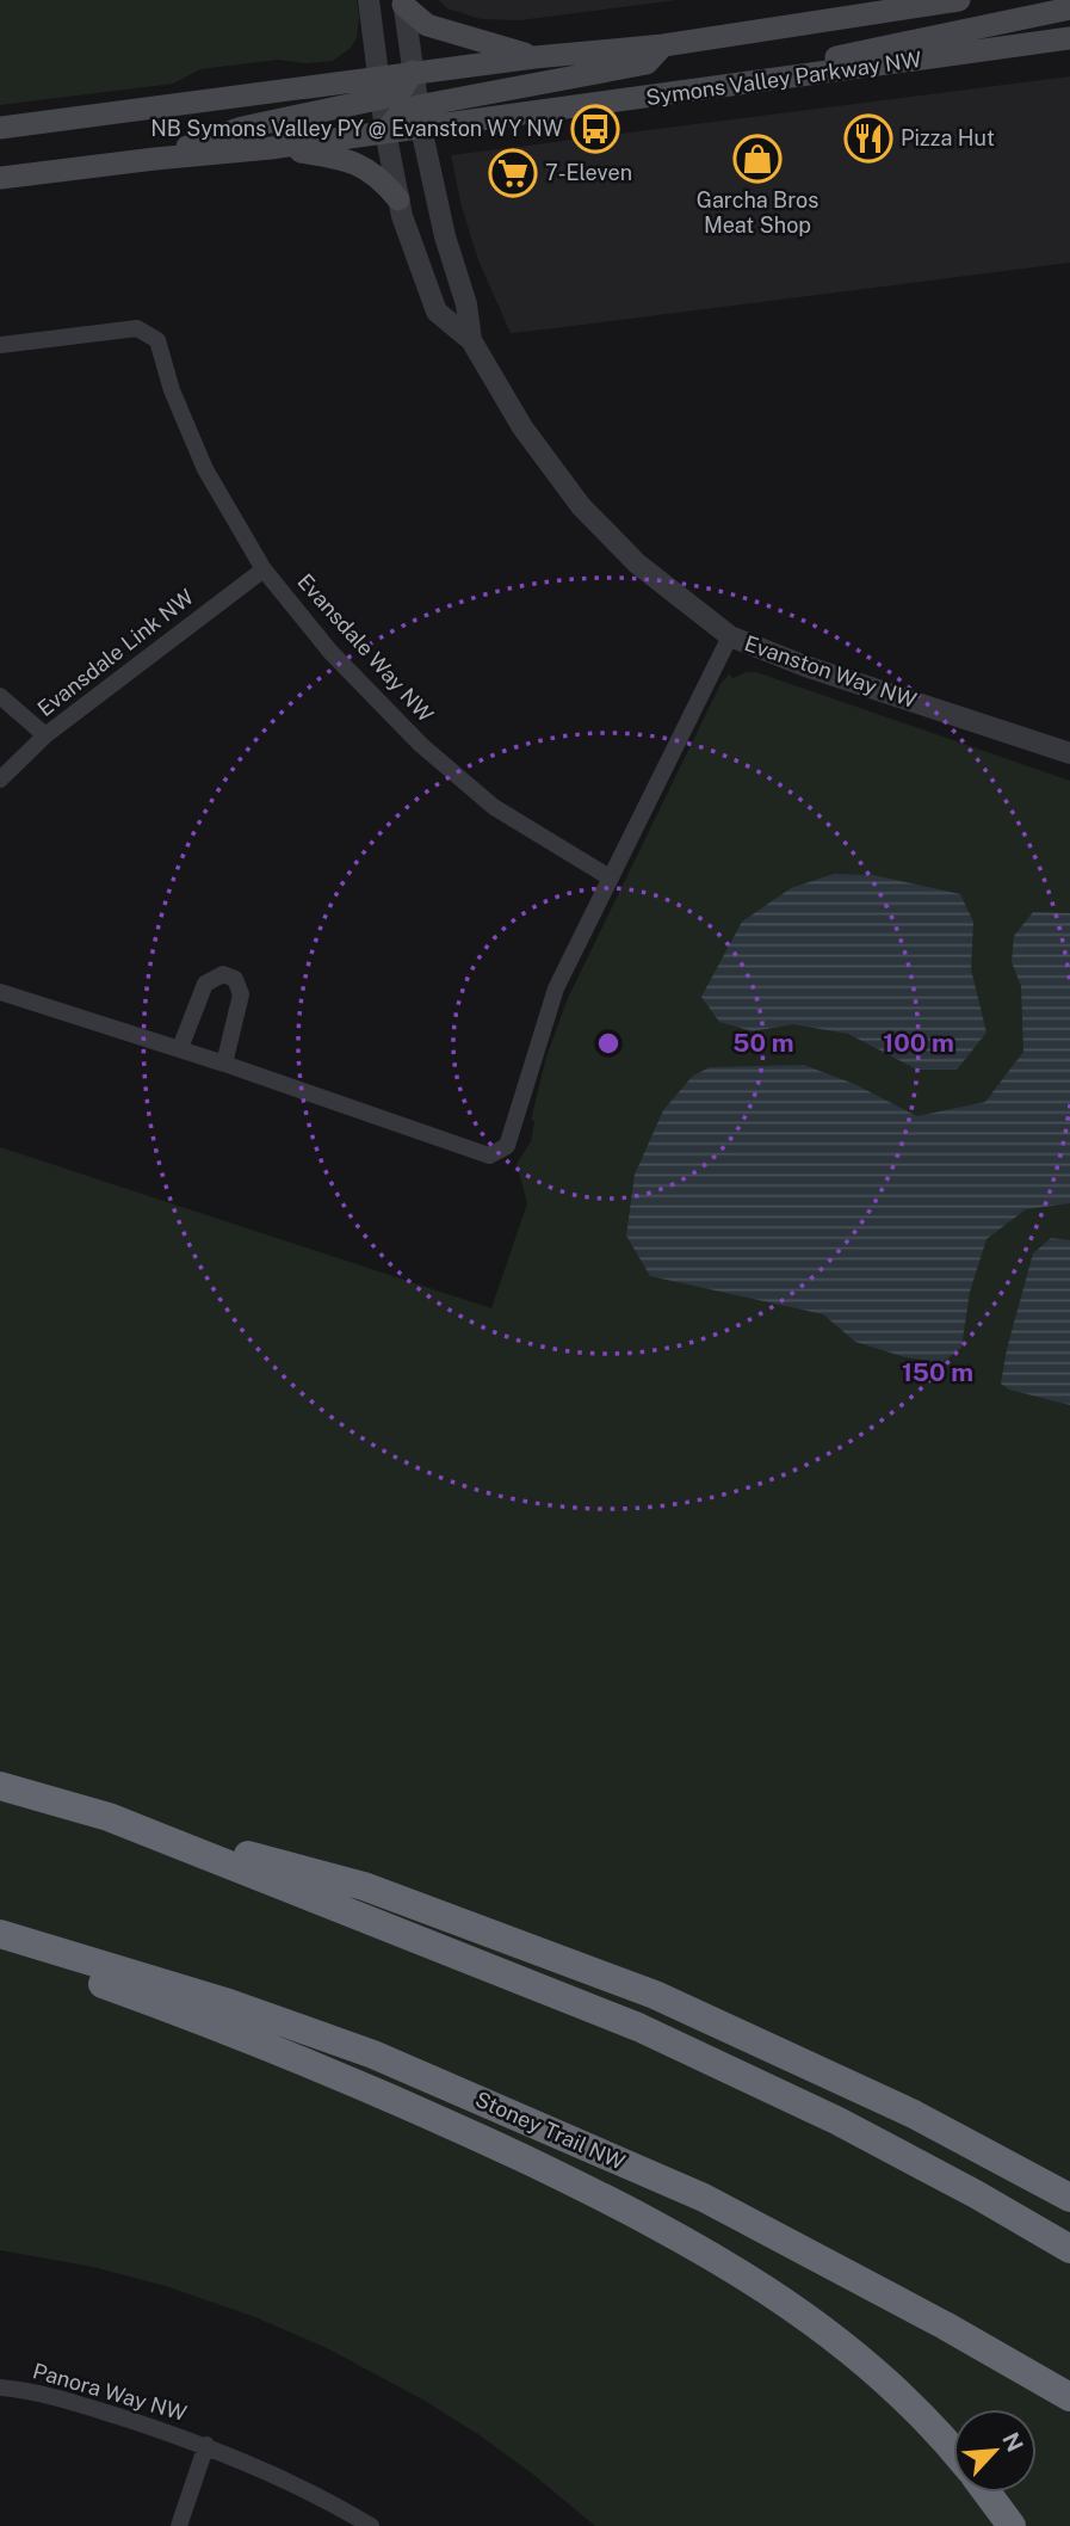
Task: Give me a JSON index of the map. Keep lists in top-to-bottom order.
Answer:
{
  "streets": {
    "highway": ["Stoney Trail NW"],
    "main road": ["Symons Valley Parkway NW"],
    "street": [
      "Evansdale Way NW",
      "Evansdale Link NW",
      "Evanston Way NW",
      "Panora Way NW"
    ]
  },
  "crossings": [
    ["Symons Valley Parkway NW", "Evanston Way NW"],
    ["Evansdale Way NW", "Evansdale Link NW"]
  ],
  "places": {
    "bus stop": ["NB Symons Valley PY @ Evanston WY NW"],
    "restaurant": ["Pizza Hut"],
    "shop": ["Garcha Bros Meat Shop"],
    "supermarket": ["7-Eleven"]
  },
  "north": "top right",
  "rings": ["50 m", "100 m", "150 m"]
}
